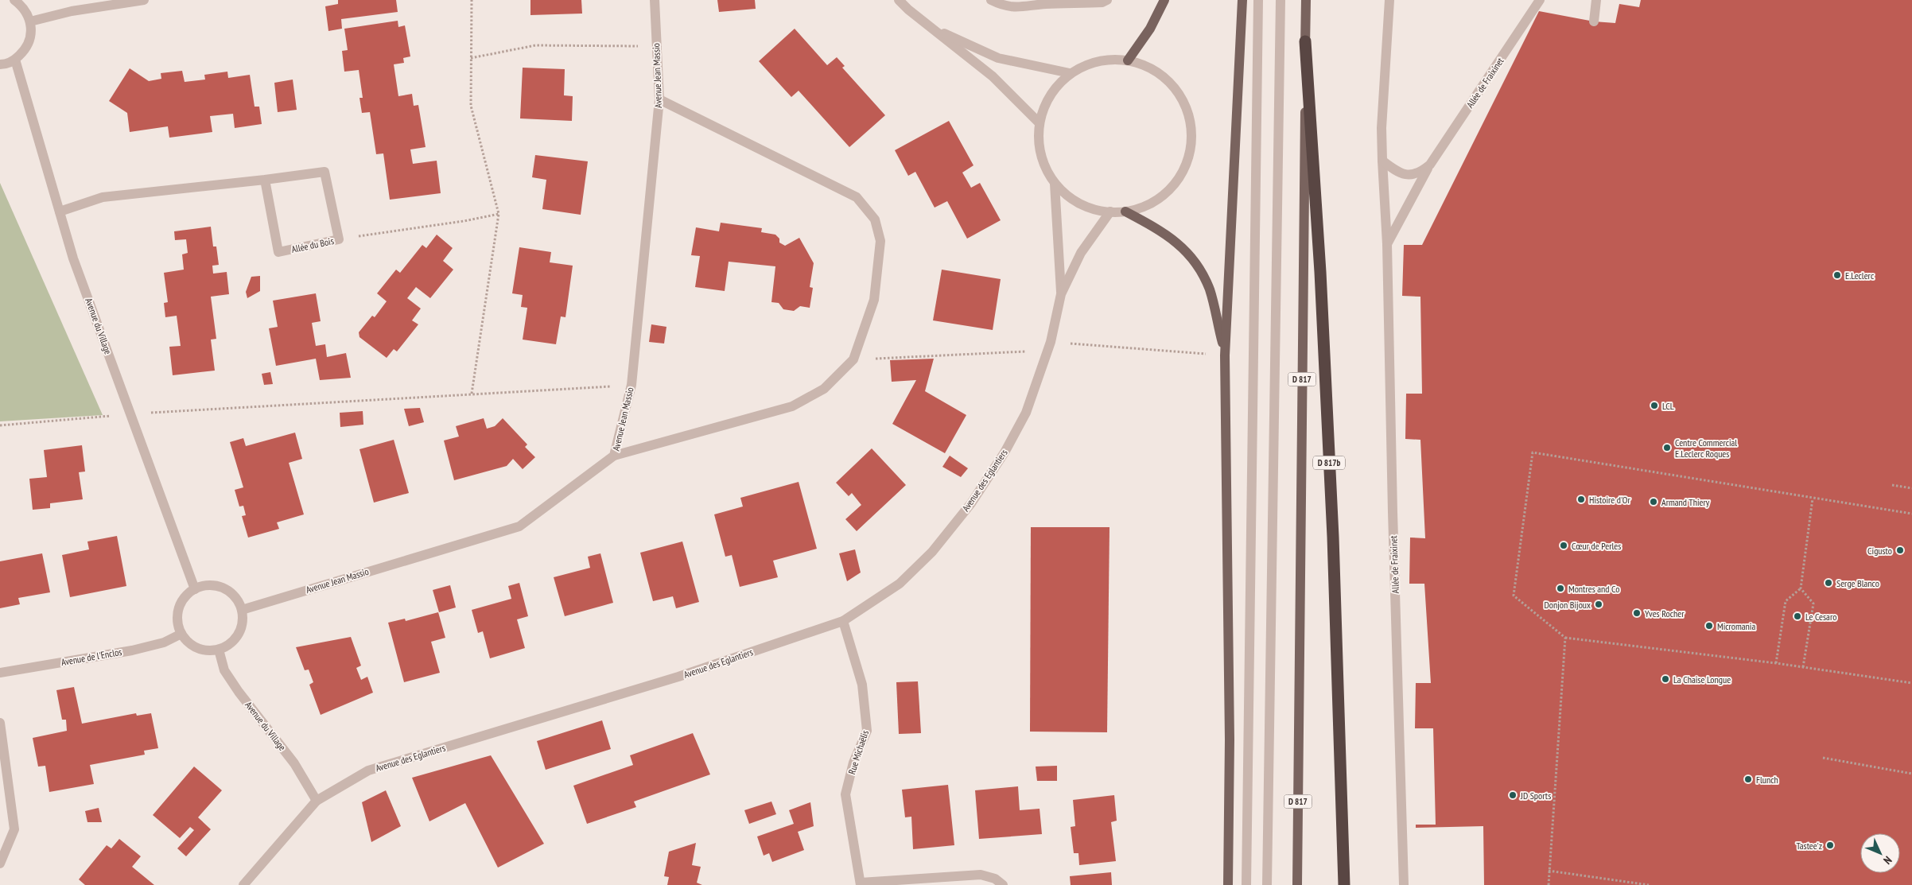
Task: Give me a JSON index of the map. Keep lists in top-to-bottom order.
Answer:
{
  "streets": {
    "highway": ["D 817b"],
    "main road": ["D 817"],
    "street": [
      "Avenue Jean Massio",
      "Allée de Fraixinet",
      "Allée du Bois",
      "Avenue du Village",
      "Avenue des Eglantiers",
      "Avenue de l'Enclos",
      "Rue Michaëlis"
    ]
  },
  "crossings": [
    ["Avenue Jean Massio", "Avenue du Village"],
    ["Avenue Jean Massio", "Avenue de l'Enclos"],
    ["Allée du Bois", "Avenue du Village"],
    ["Avenue du Village", "Avenue des Eglantiers"],
    ["Avenue du Village", "Avenue de l'Enclos"],
    ["D 817", "D 817b"],
    ["Avenue des Eglantiers", "Rue Michaëlis"]
  ],
  "places": [
    "E.Leclerc",
    "LCL",
    "Centre Commercial E.Leclerc Roques",
    "Histoire d'Or",
    "Armand Thiery",
    "Cœur de Perles",
    "Cigusto",
    "Serge Blanco",
    "Montres and Co",
    "Donjon Bijoux",
    "Yves Rocher",
    "Le Cesaro",
    "Micromania",
    "La Chaise Longue",
    "Flunch",
    "JD Sports",
    "Tastee'z"
  ],
  "north": "bottom right"
}
